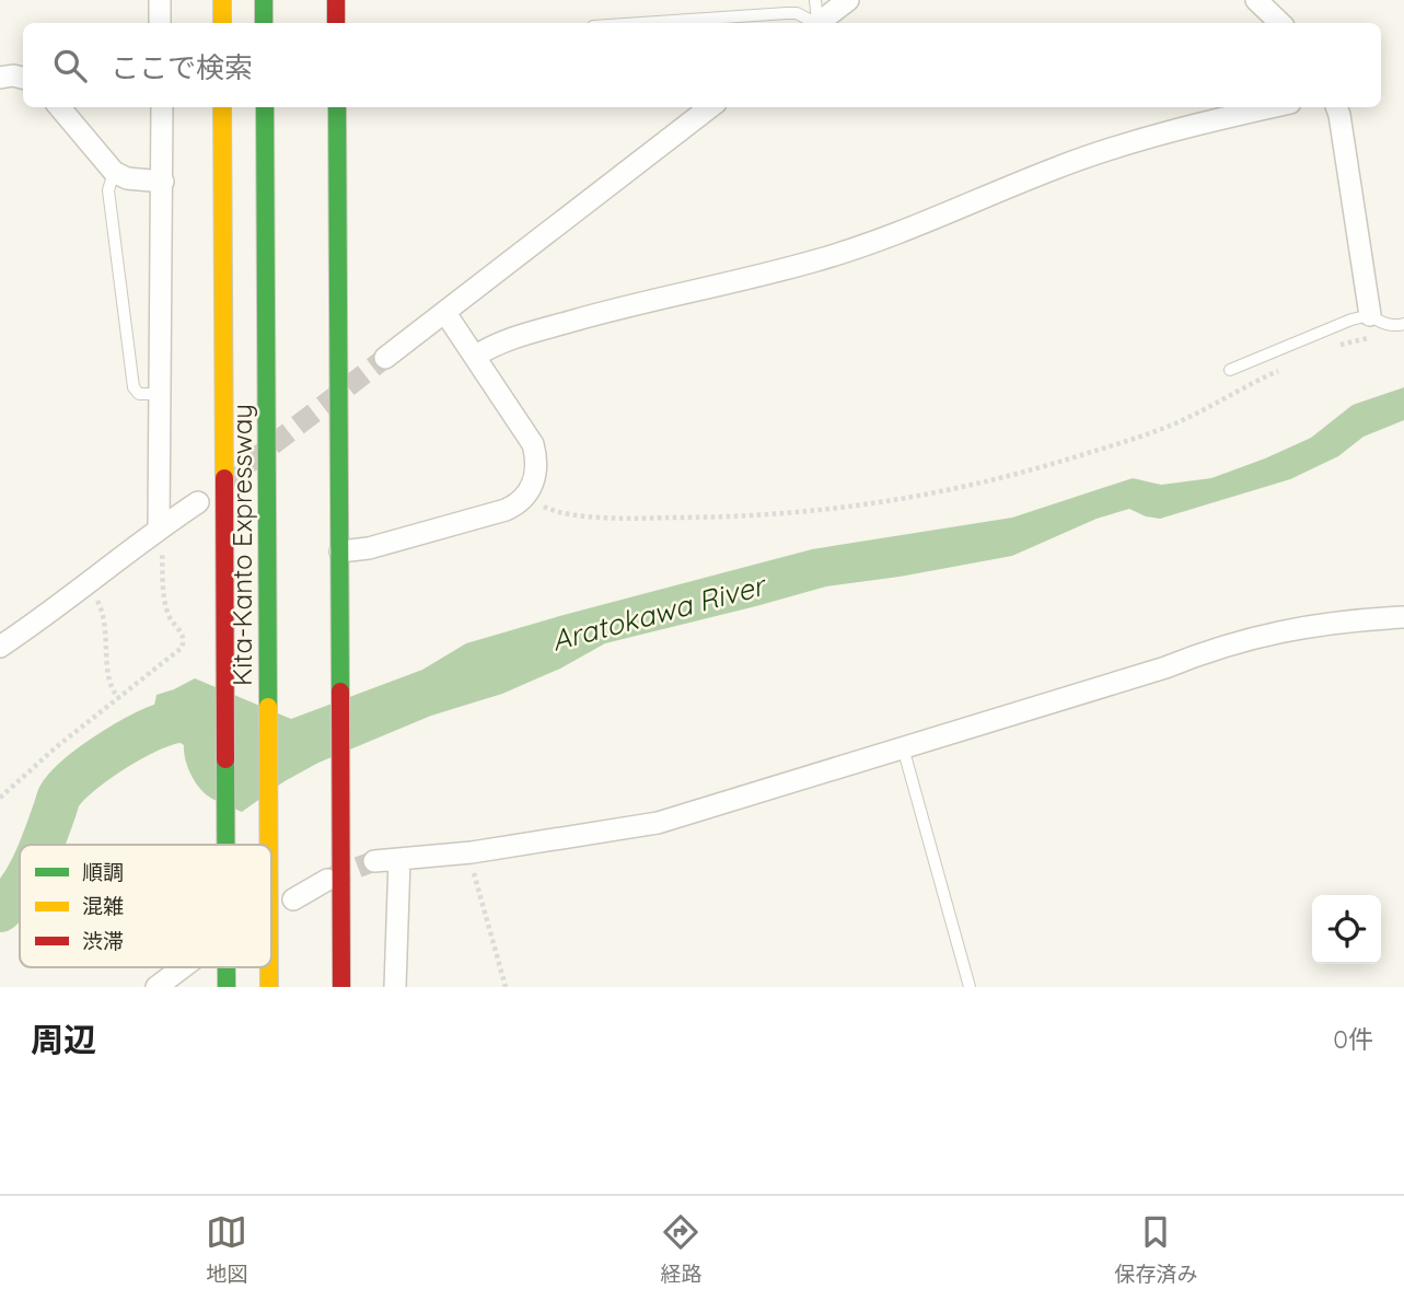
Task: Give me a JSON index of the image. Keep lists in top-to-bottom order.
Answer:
{
  "streets": {
    "main road": ["Kita-Kanto Expressway"]
  },
  "water": ["Aratokawa River"],
  "legend": ["順調", "混雑", "渋滞"],
  "page": {
    "search": "ここで検索",
    "heading": ["周辺", "0件"],
    "nav": ["地図", "経路", "保存済み"]
  }
}
